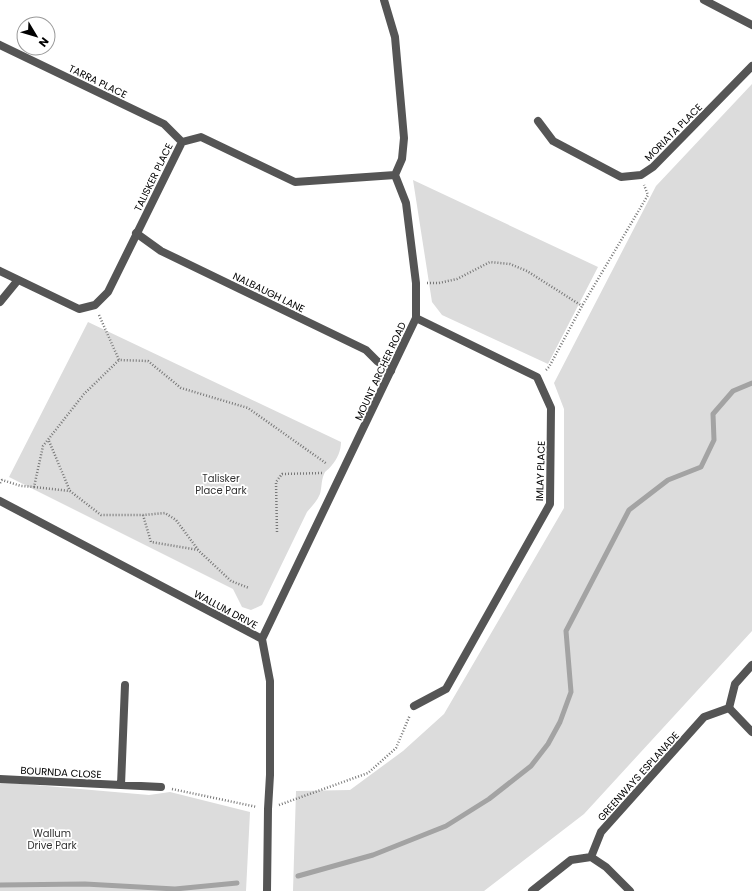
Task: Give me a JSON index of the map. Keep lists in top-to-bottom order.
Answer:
{
  "streets": {
    "street": [
      "TARRA PLACE",
      "MORIATA PLACE",
      "TALISKER PLACE",
      "NALBAUGH LANE",
      "MOUNT ARCHER ROAD",
      "IMLAY PLACE",
      "WALLUM DRIVE",
      "BOURNDA CLOSE",
      "GREENWAYS ESPLANADE"
    ]
  },
  "crossings": [
    ["TARRA PLACE", "TALISKER PLACE"],
    ["TALISKER PLACE", "NALBAUGH LANE"],
    ["TALISKER PLACE", "MOUNT ARCHER ROAD"],
    ["NALBAUGH LANE", "MOUNT ARCHER ROAD"],
    ["MOUNT ARCHER ROAD", "WALLUM DRIVE"]
  ],
  "parks": ["Talisker Place Park", "Wallum Drive Park"],
  "north": "bottom right"
}
